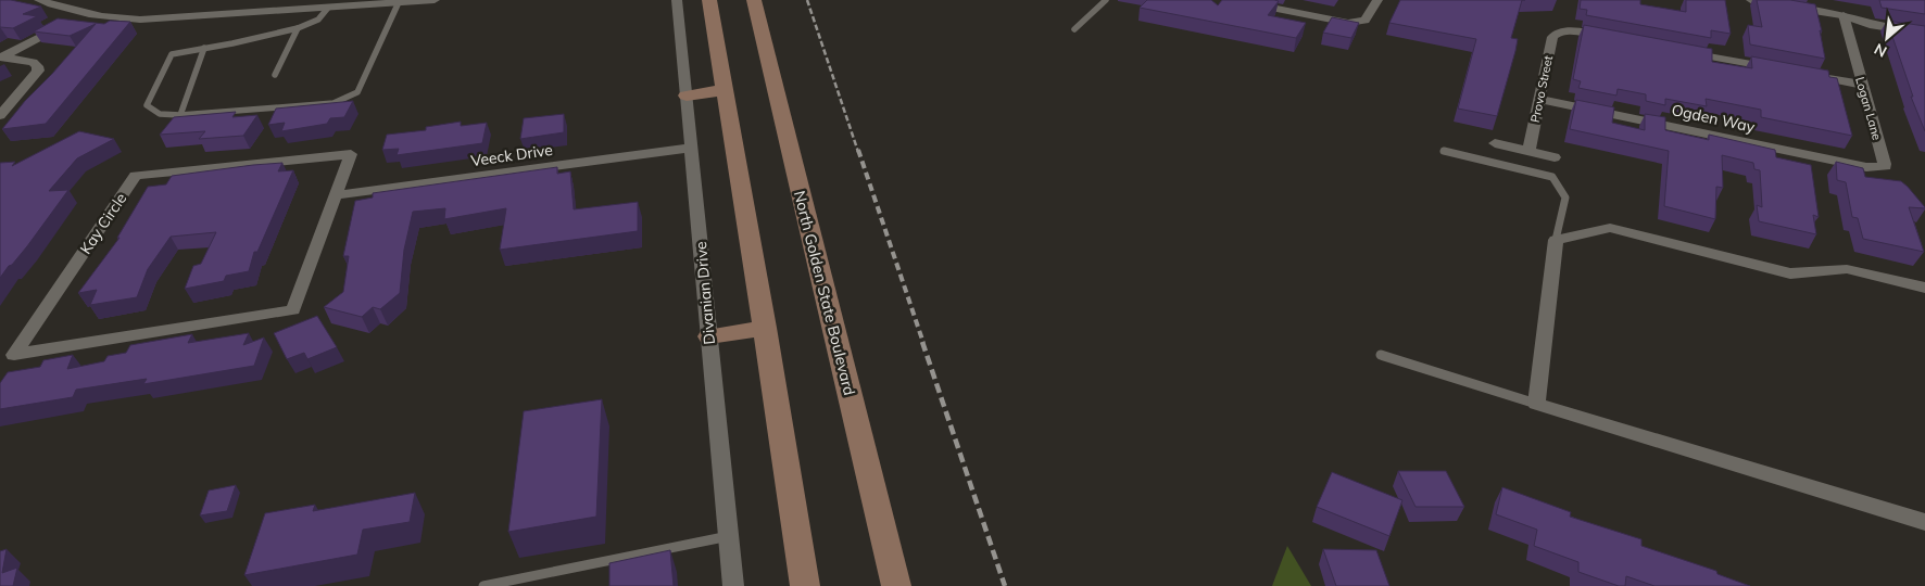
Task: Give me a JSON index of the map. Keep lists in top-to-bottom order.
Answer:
{
  "streets": {
    "main road": ["North Golden State Boulevard"],
    "street": [
      "Provo Street",
      "Logan Lane",
      "Ogden Way",
      "Veeck Drive",
      "Kay Circle",
      "Divanian Drive"
    ]
  },
  "crossings": [
    ["Provo Street", "Ogden Way"],
    ["Logan Lane", "Ogden Way"],
    ["Veeck Drive", "Kay Circle"],
    ["Veeck Drive", "Divanian Drive"]
  ],
  "north": "bottom left"
}
